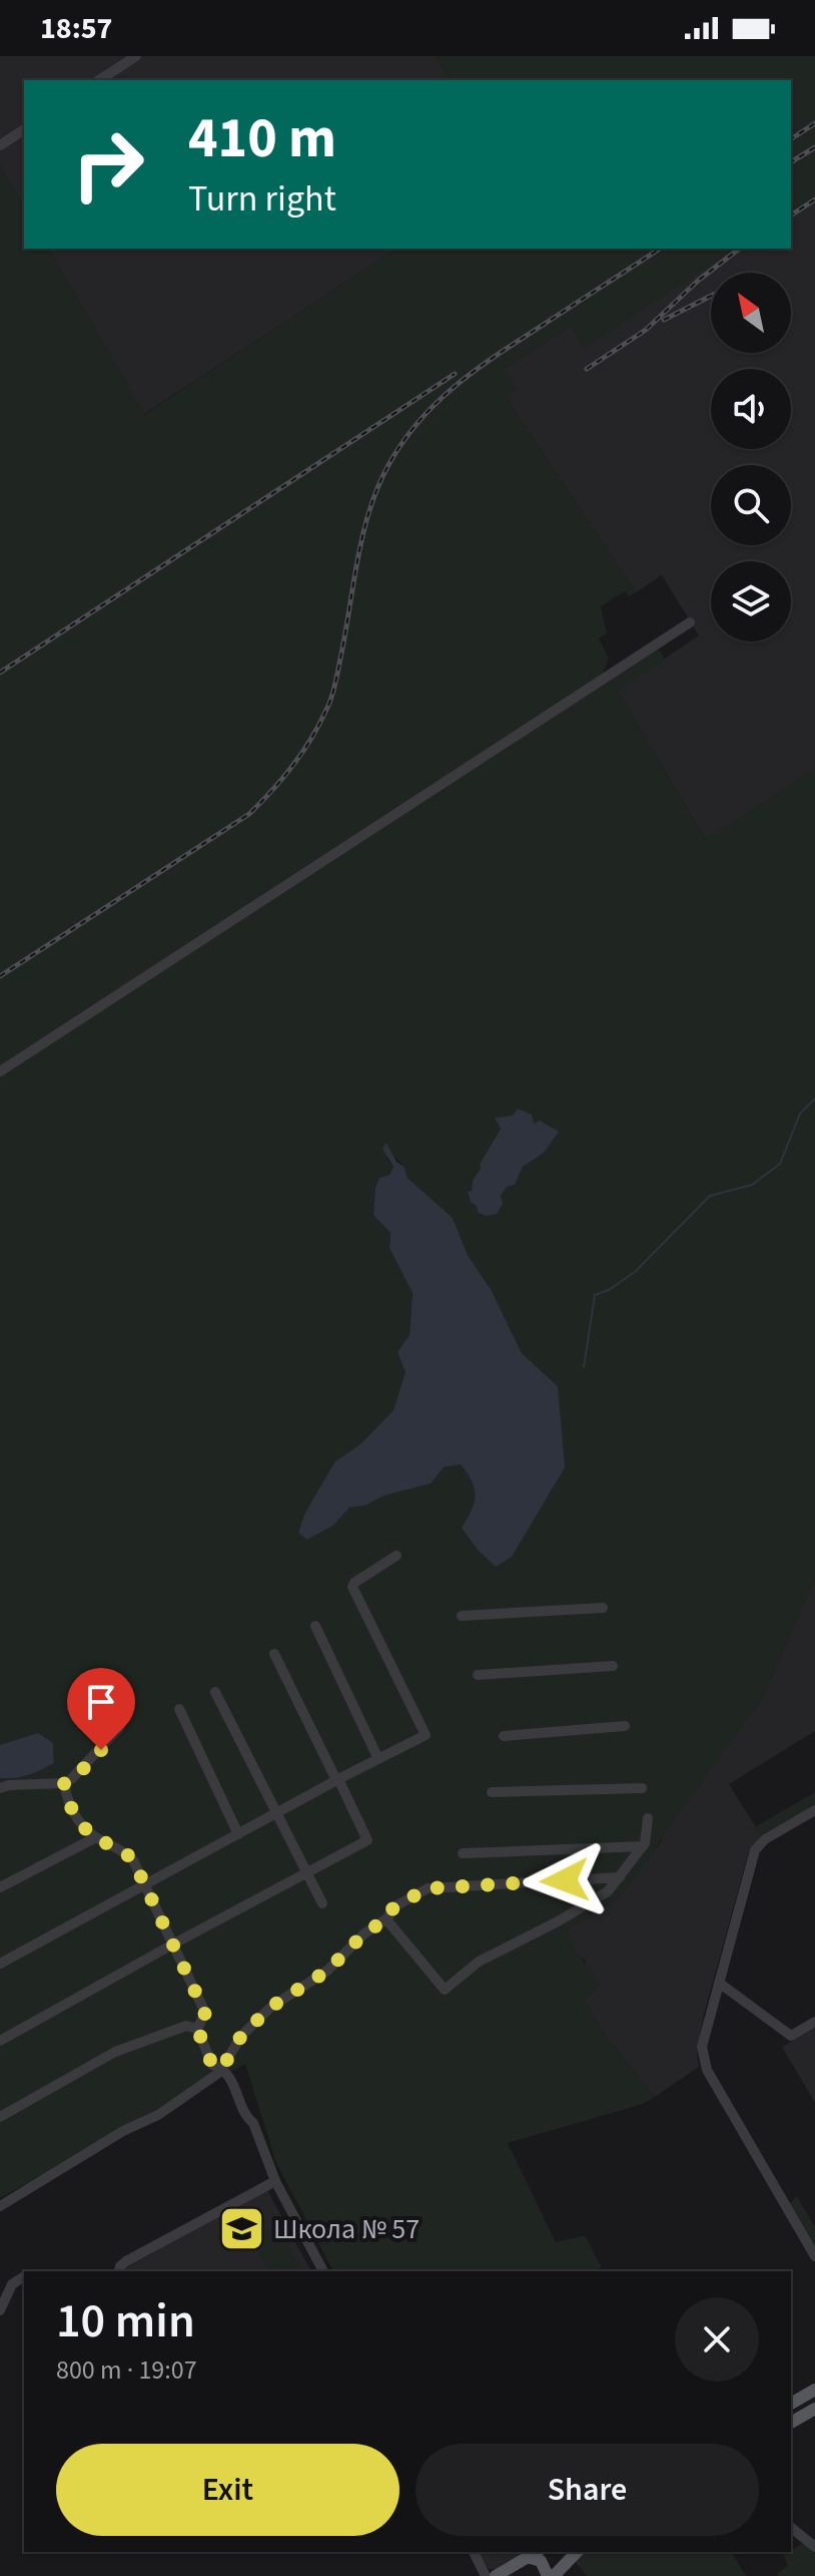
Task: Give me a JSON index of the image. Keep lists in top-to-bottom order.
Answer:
{
  "places": {
    "school or university": ["Школа № 57"]
  },
  "north": "top left",
  "page": {
    "status": "18:57",
    "turn": ["410 m", "Turn right"],
    "heading": ["10 min", "800 m · 19:07"],
    "buttons": ["Exit", "Share"]
  }
}
